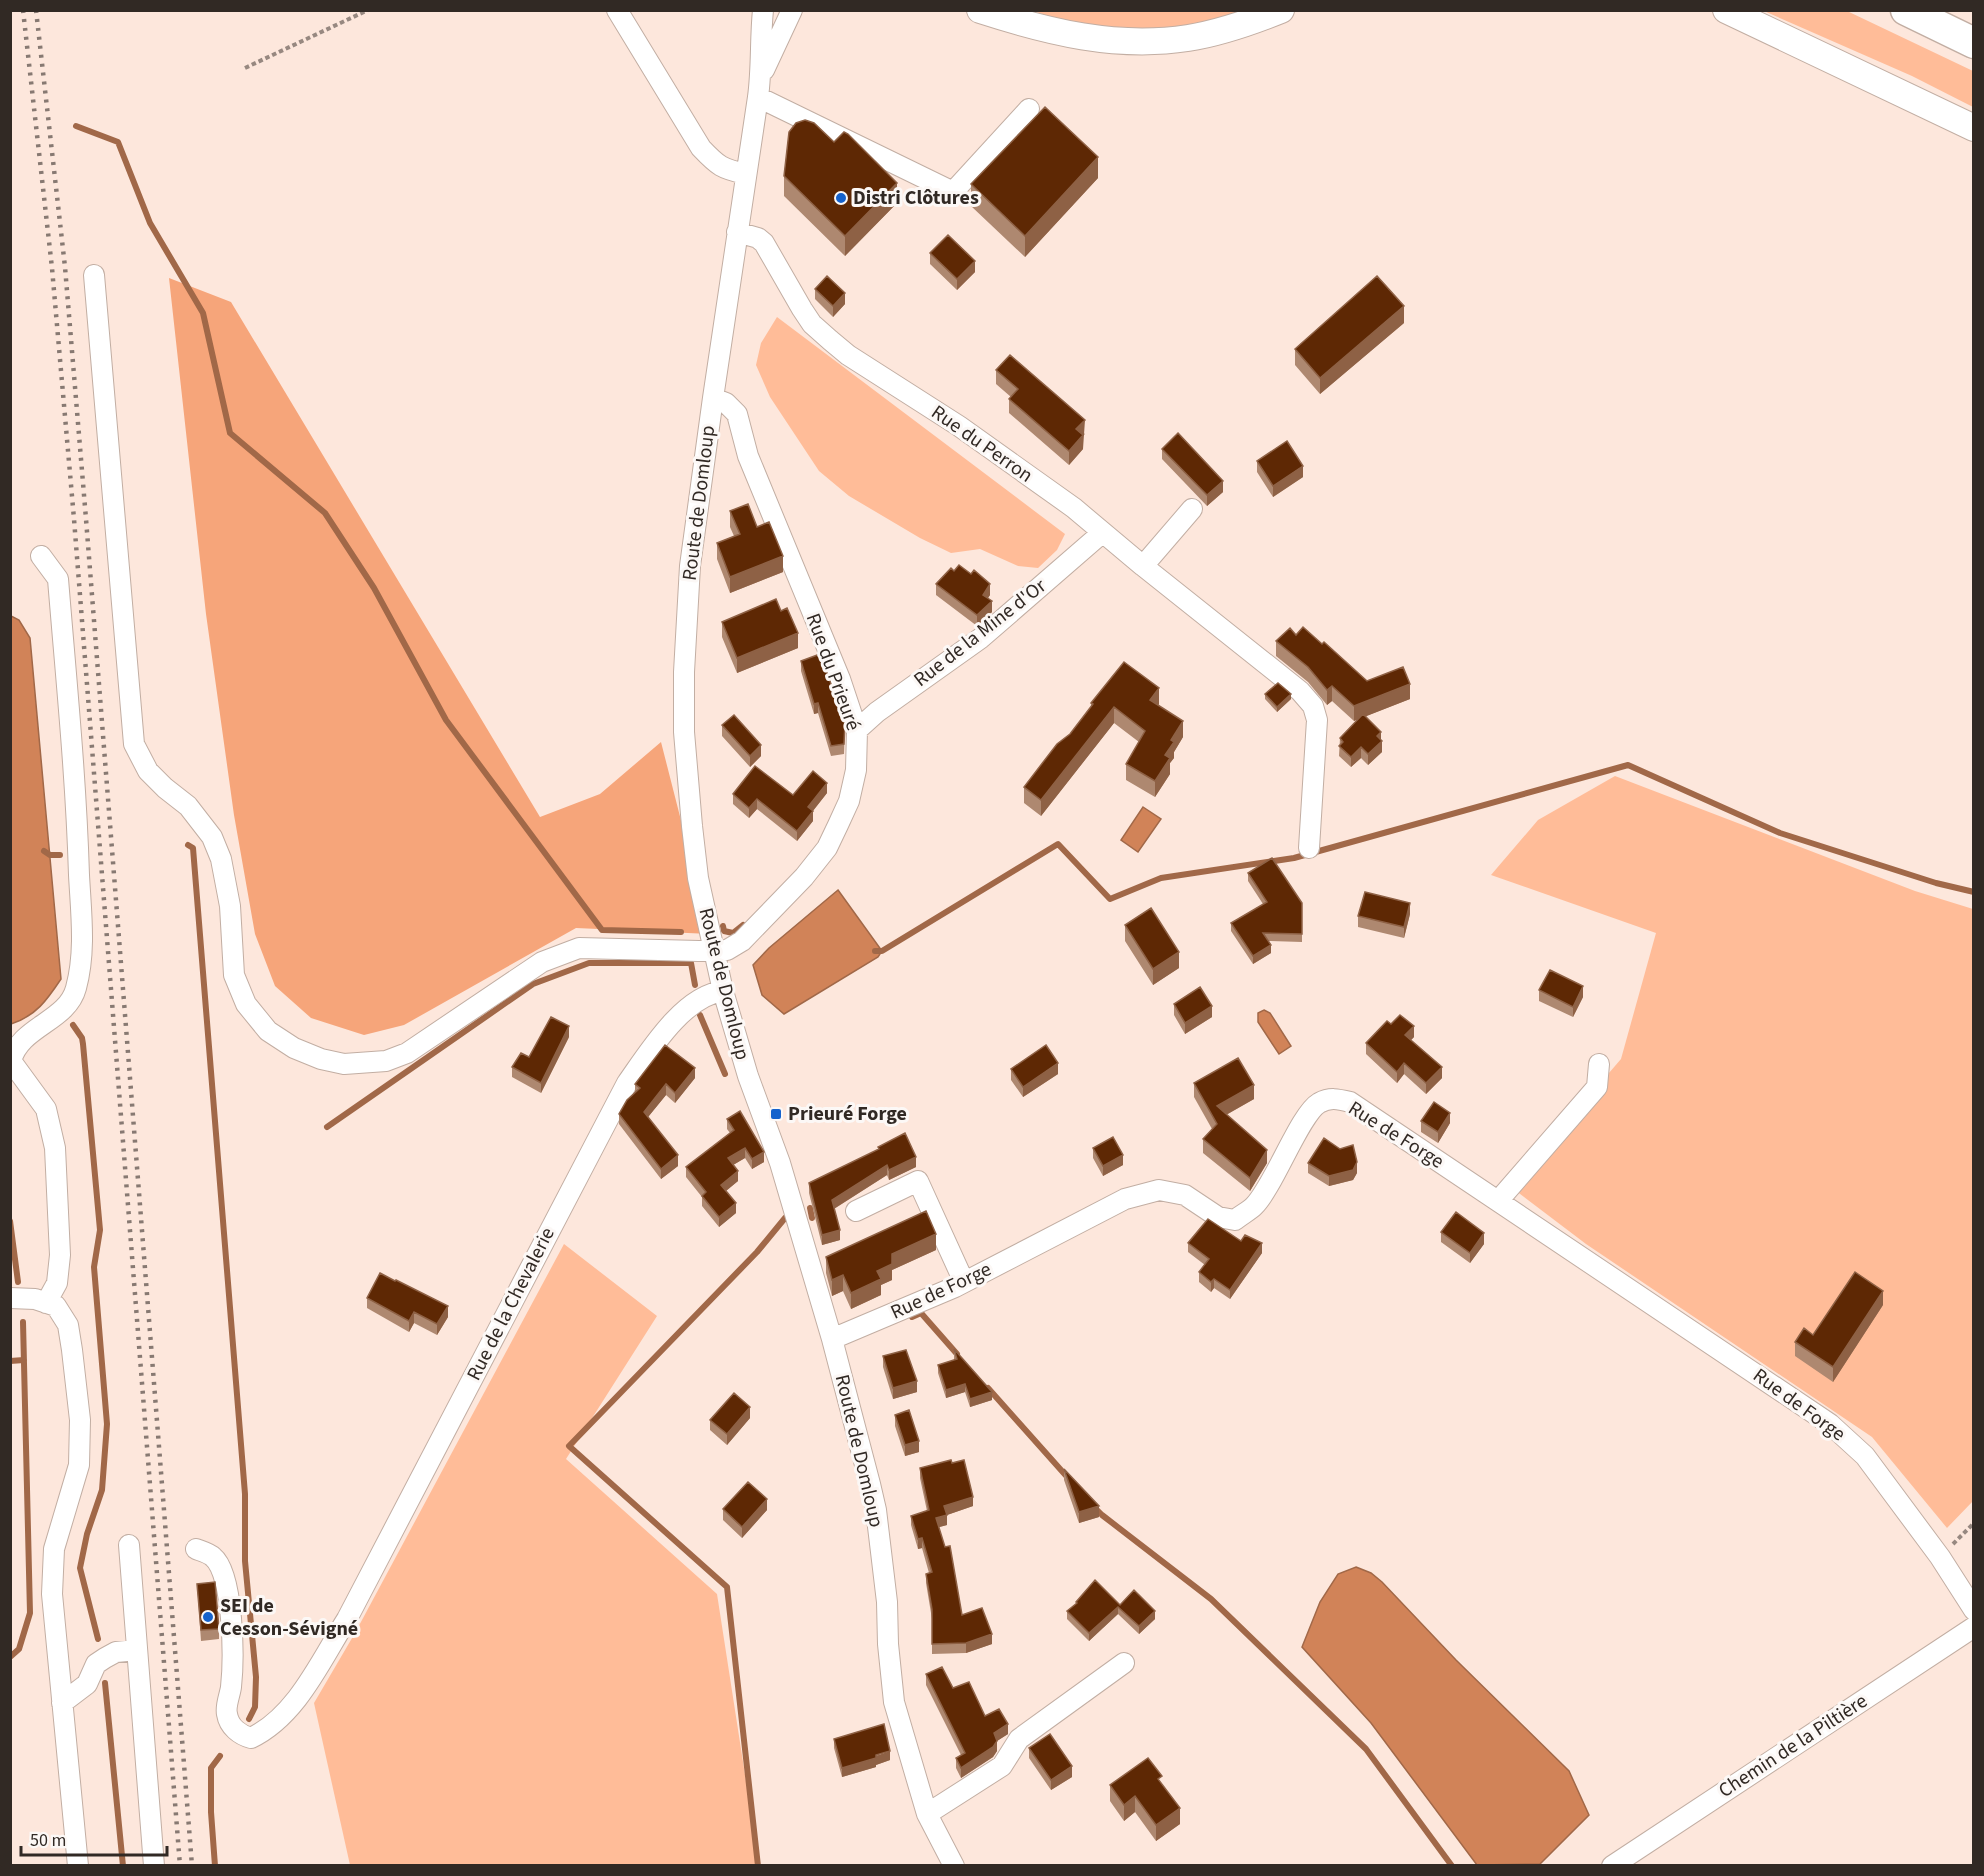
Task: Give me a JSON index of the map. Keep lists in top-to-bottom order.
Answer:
{
  "streets": {
    "street": [
      "Rue du Perron",
      "Route de Domloup",
      "Rue de la Mine d'Or",
      "Rue du Prieuré",
      "Rue de Forge",
      "Rue de la Chevalerie",
      "Chemin de la Piltière"
    ]
  },
  "crossings": [
    ["Rue du Perron", "Route de Domloup"],
    ["Rue du Perron", "Rue de la Mine d'Or"],
    ["Route de Domloup", "Rue du Prieuré"],
    ["Route de Domloup", "Rue de Forge"],
    ["Route de Domloup", "Rue de la Chevalerie"],
    ["Rue de la Mine d'Or", "Rue du Prieuré"]
  ],
  "places": {
    "other": ["Distri Clôtures", "SEI de Cesson-Sévigné"],
    "transit": ["Prieuré Forge"]
  },
  "scale_bar": "50 m"
}
